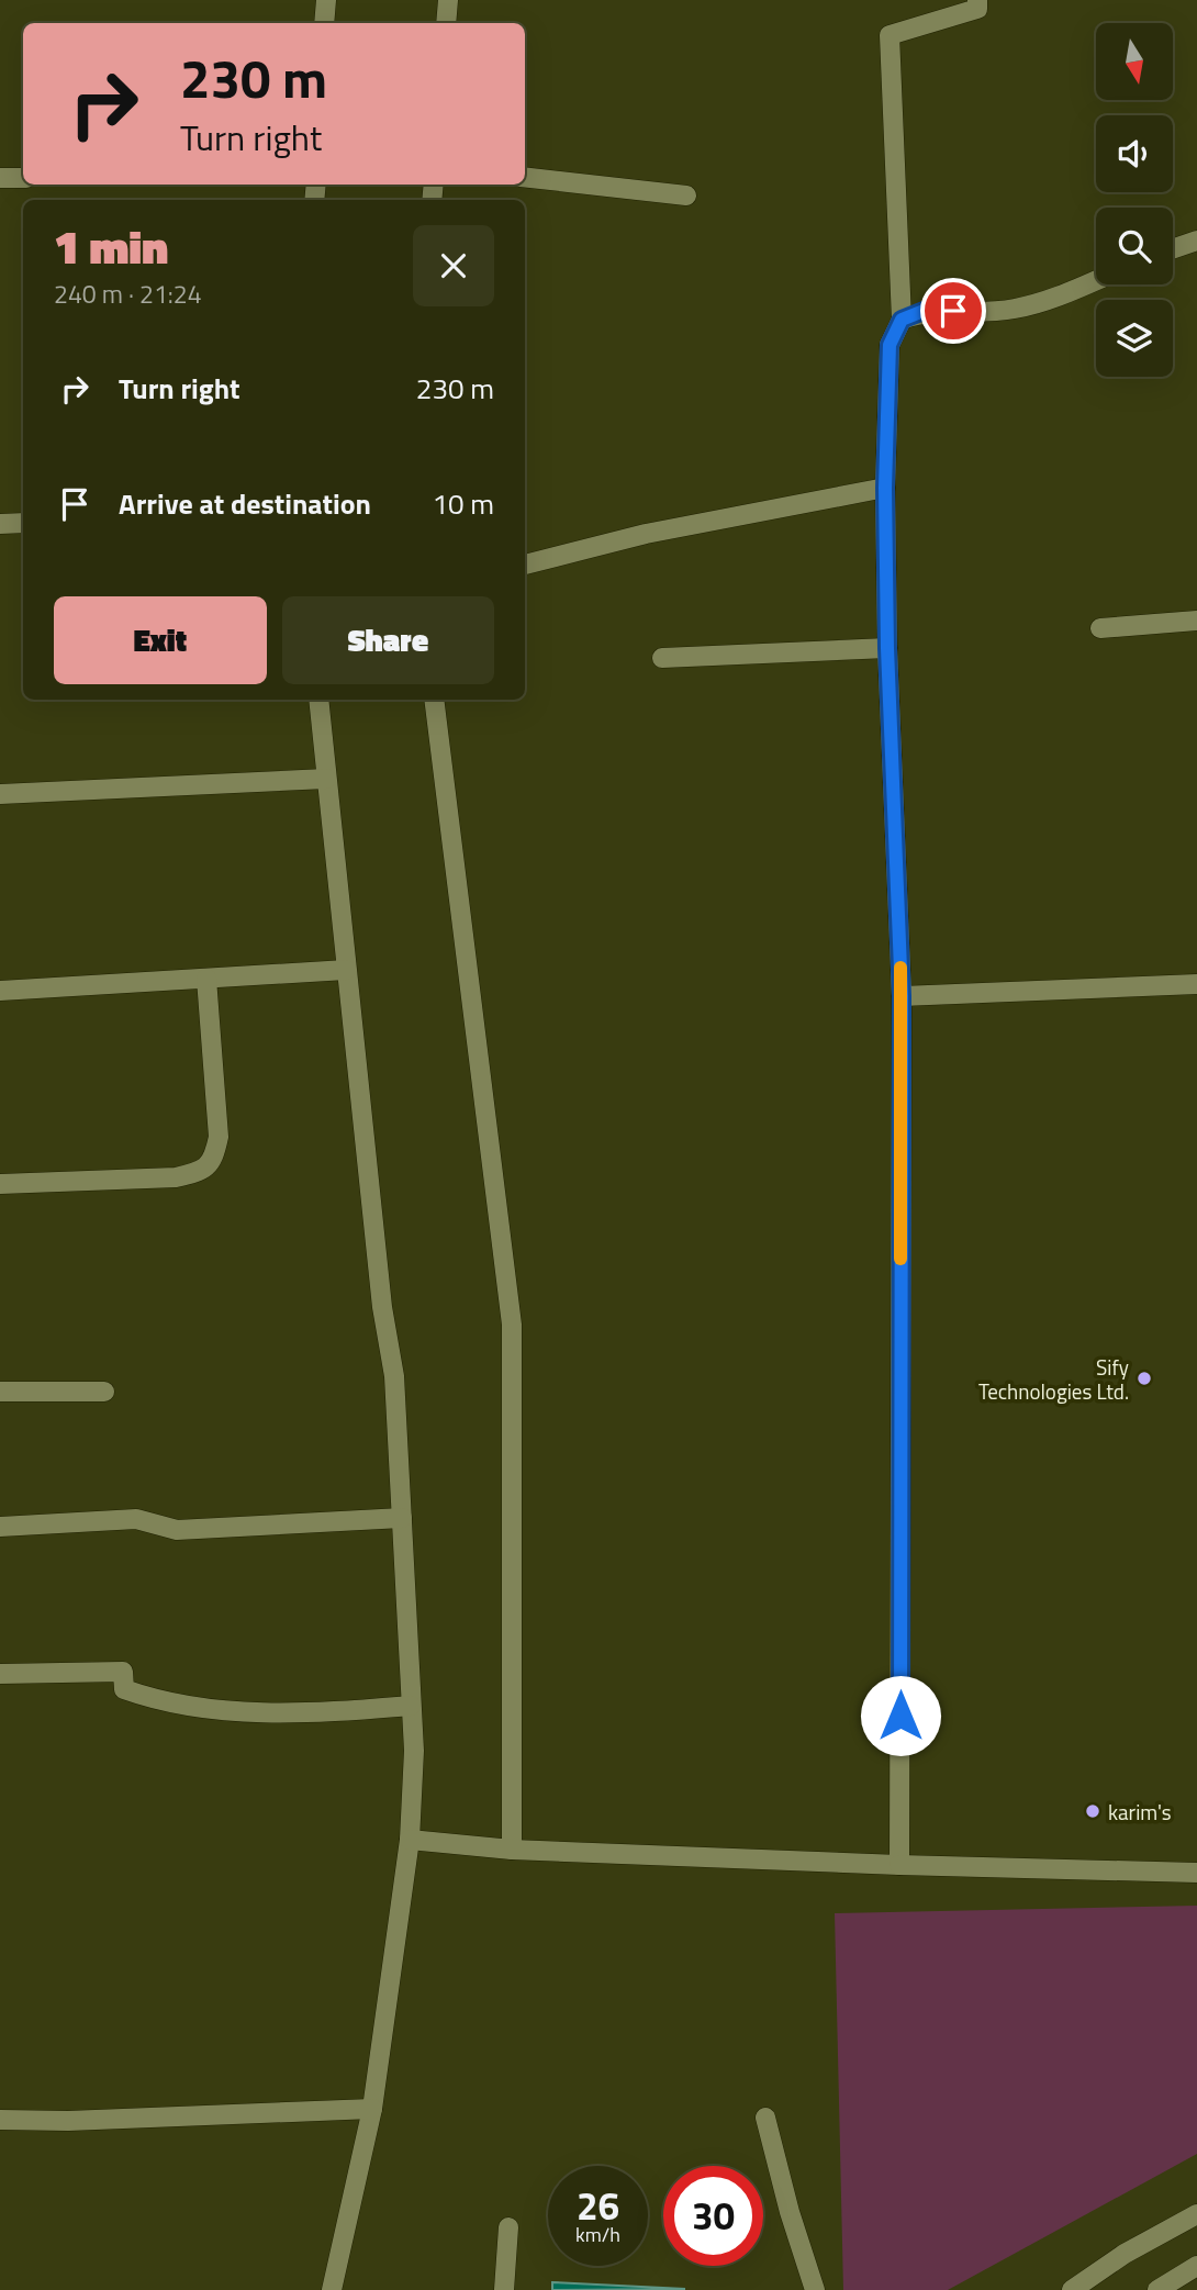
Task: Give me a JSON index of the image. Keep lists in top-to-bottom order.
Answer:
{
  "places": ["Sify Technologies Ltd.", "karim's"],
  "north": "bottom",
  "page": {
    "turn": ["230 m", "Turn right"],
    "heading": ["1 min", "240 m · 21:24"],
    "list": [
      {
        "name": "Turn right",
        "value": "230 m"
      },
      {
        "name": "Arrive at destination",
        "value": "10 m"
      }
    ],
    "buttons": ["Exit", "Share"],
    "speed": "26 km/h",
    "limit": "30"
  }
}
